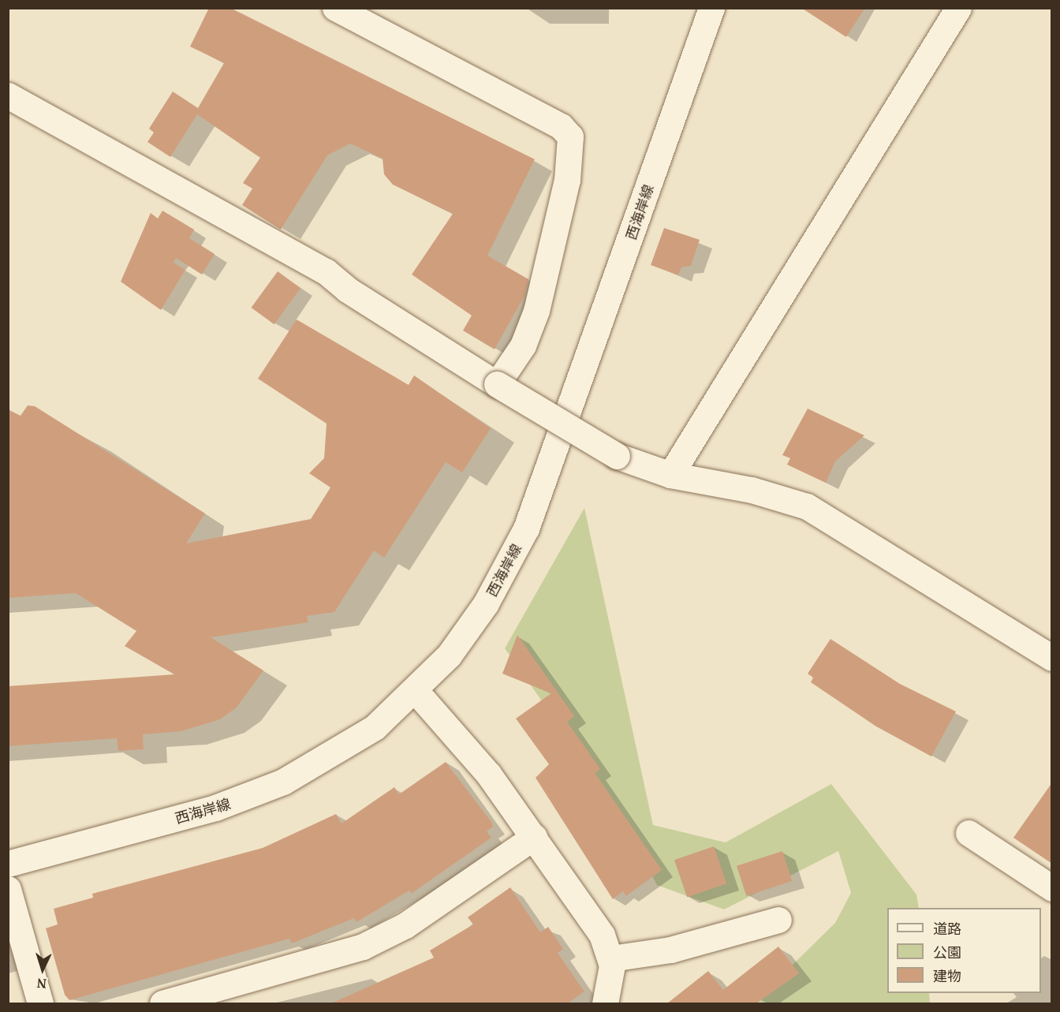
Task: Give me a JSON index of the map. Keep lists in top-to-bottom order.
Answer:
{
  "streets": {
    "street": ["西海岸線"]
  },
  "legend": ["道路", "公園", "建物"],
  "north": "bottom"
}
